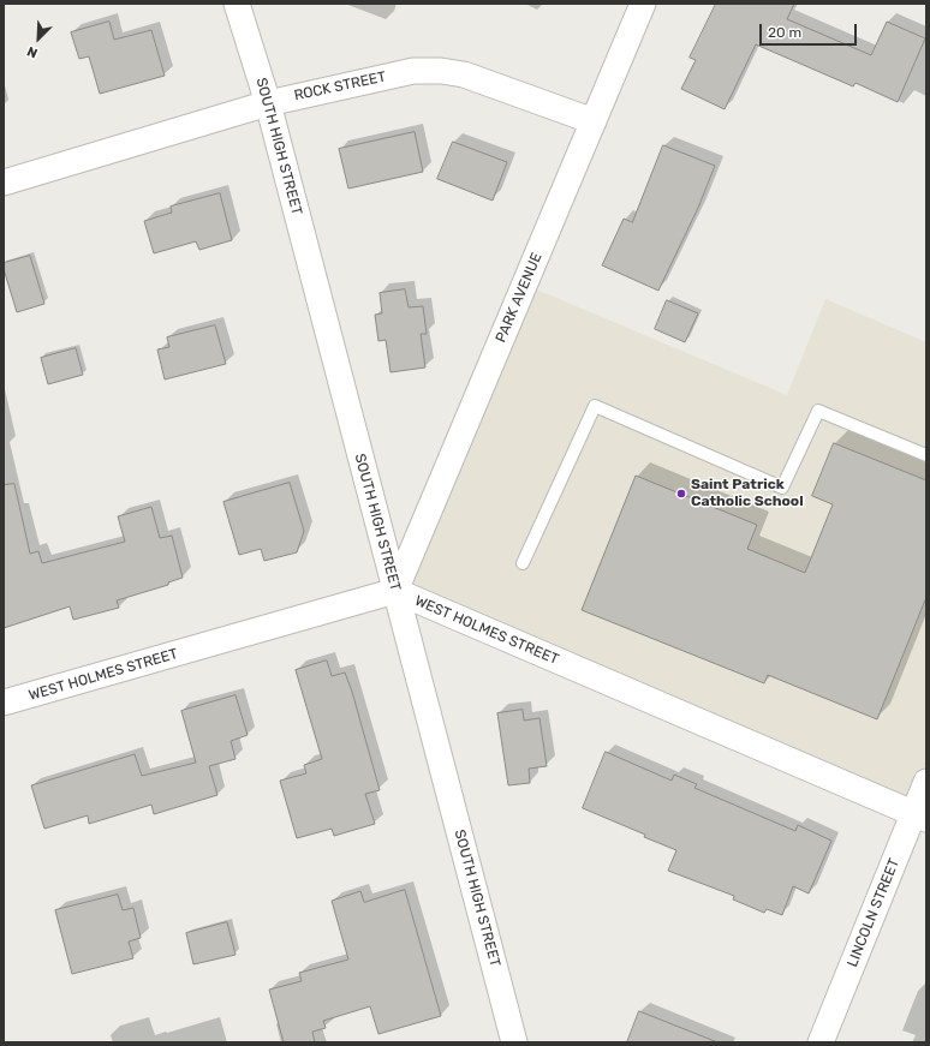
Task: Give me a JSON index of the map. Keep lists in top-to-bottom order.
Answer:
{
  "streets": {
    "street": [
      "ROCK STREET",
      "SOUTH HIGH STREET",
      "PARK AVENUE",
      "WEST HOLMES STREET",
      "LINCOLN STREET"
    ]
  },
  "crossings": [
    ["ROCK STREET", "SOUTH HIGH STREET"],
    ["ROCK STREET", "PARK AVENUE"],
    ["SOUTH HIGH STREET", "PARK AVENUE"],
    ["SOUTH HIGH STREET", "WEST HOLMES STREET"],
    ["PARK AVENUE", "WEST HOLMES STREET"],
    ["WEST HOLMES STREET", "LINCOLN STREET"]
  ],
  "places": ["Saint Patrick Catholic School"],
  "scale_bar": "20 m",
  "north": "bottom left"
}
